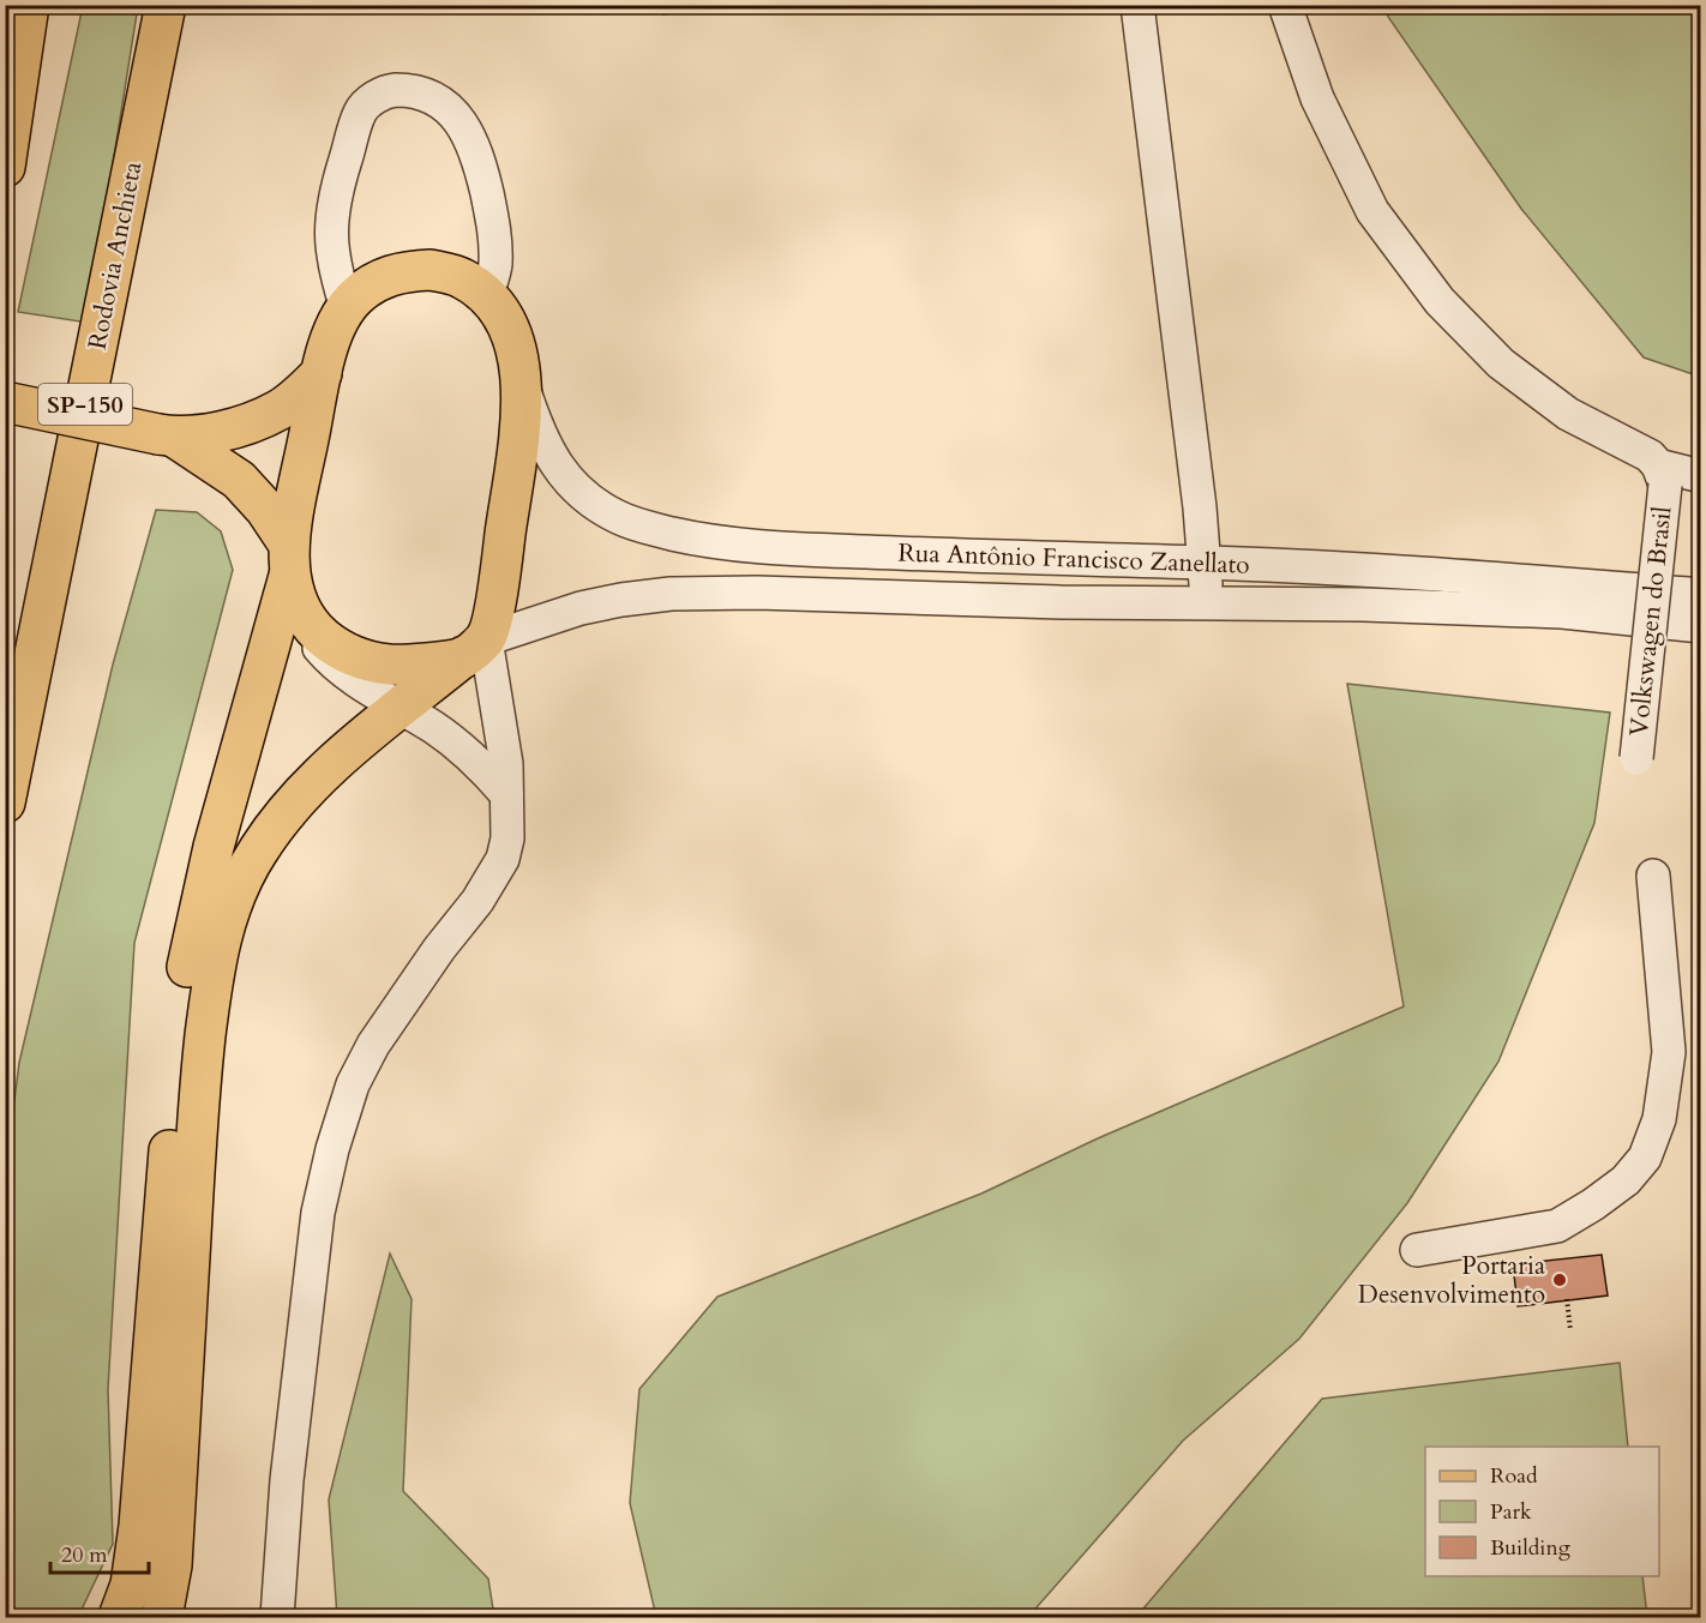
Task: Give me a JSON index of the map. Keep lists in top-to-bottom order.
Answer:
{
  "streets": {
    "main road": ["Rodovia Anchieta", "SP-150", "Rua Antônio Francisco Zanellato"],
    "street": ["Volkswagen do Brasil"]
  },
  "places": ["Portaria Desenvolvimento"],
  "legend": ["Road", "Park", "Building"],
  "scale_bar": "20 m"
}
